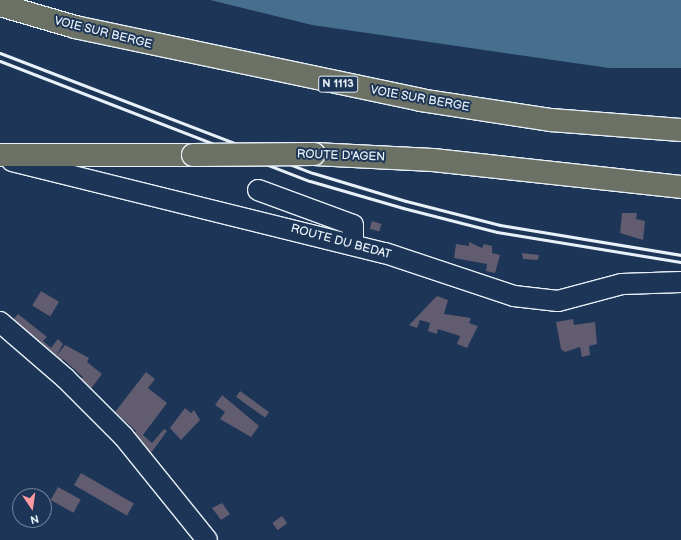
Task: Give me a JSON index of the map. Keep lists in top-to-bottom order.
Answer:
{
  "streets": {
    "main road": ["VOIE SUR BERGE", "N 1113", "ROUTE D'AGEN"],
    "street": ["ROUTE DU BEDAT"]
  },
  "north": "bottom"
}
